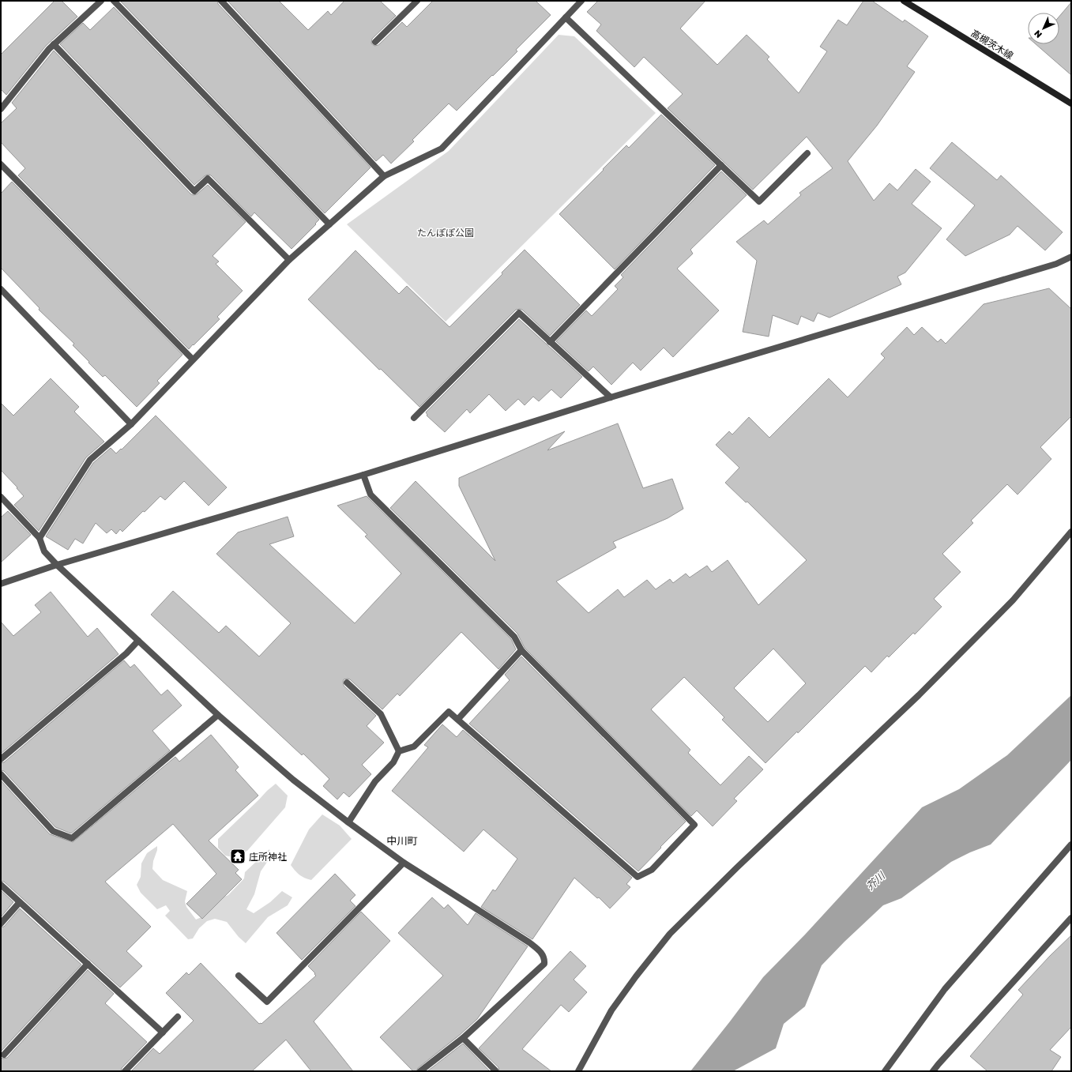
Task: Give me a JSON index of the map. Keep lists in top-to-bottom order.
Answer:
{
  "streets": {
    "main road": ["高槻茨木線"]
  },
  "districts": ["中川町"],
  "water": ["芥川"],
  "parks": ["たんぽぽ公園"],
  "places": {
    "temple": ["庄所神社"]
  },
  "north": "bottom left"
}
